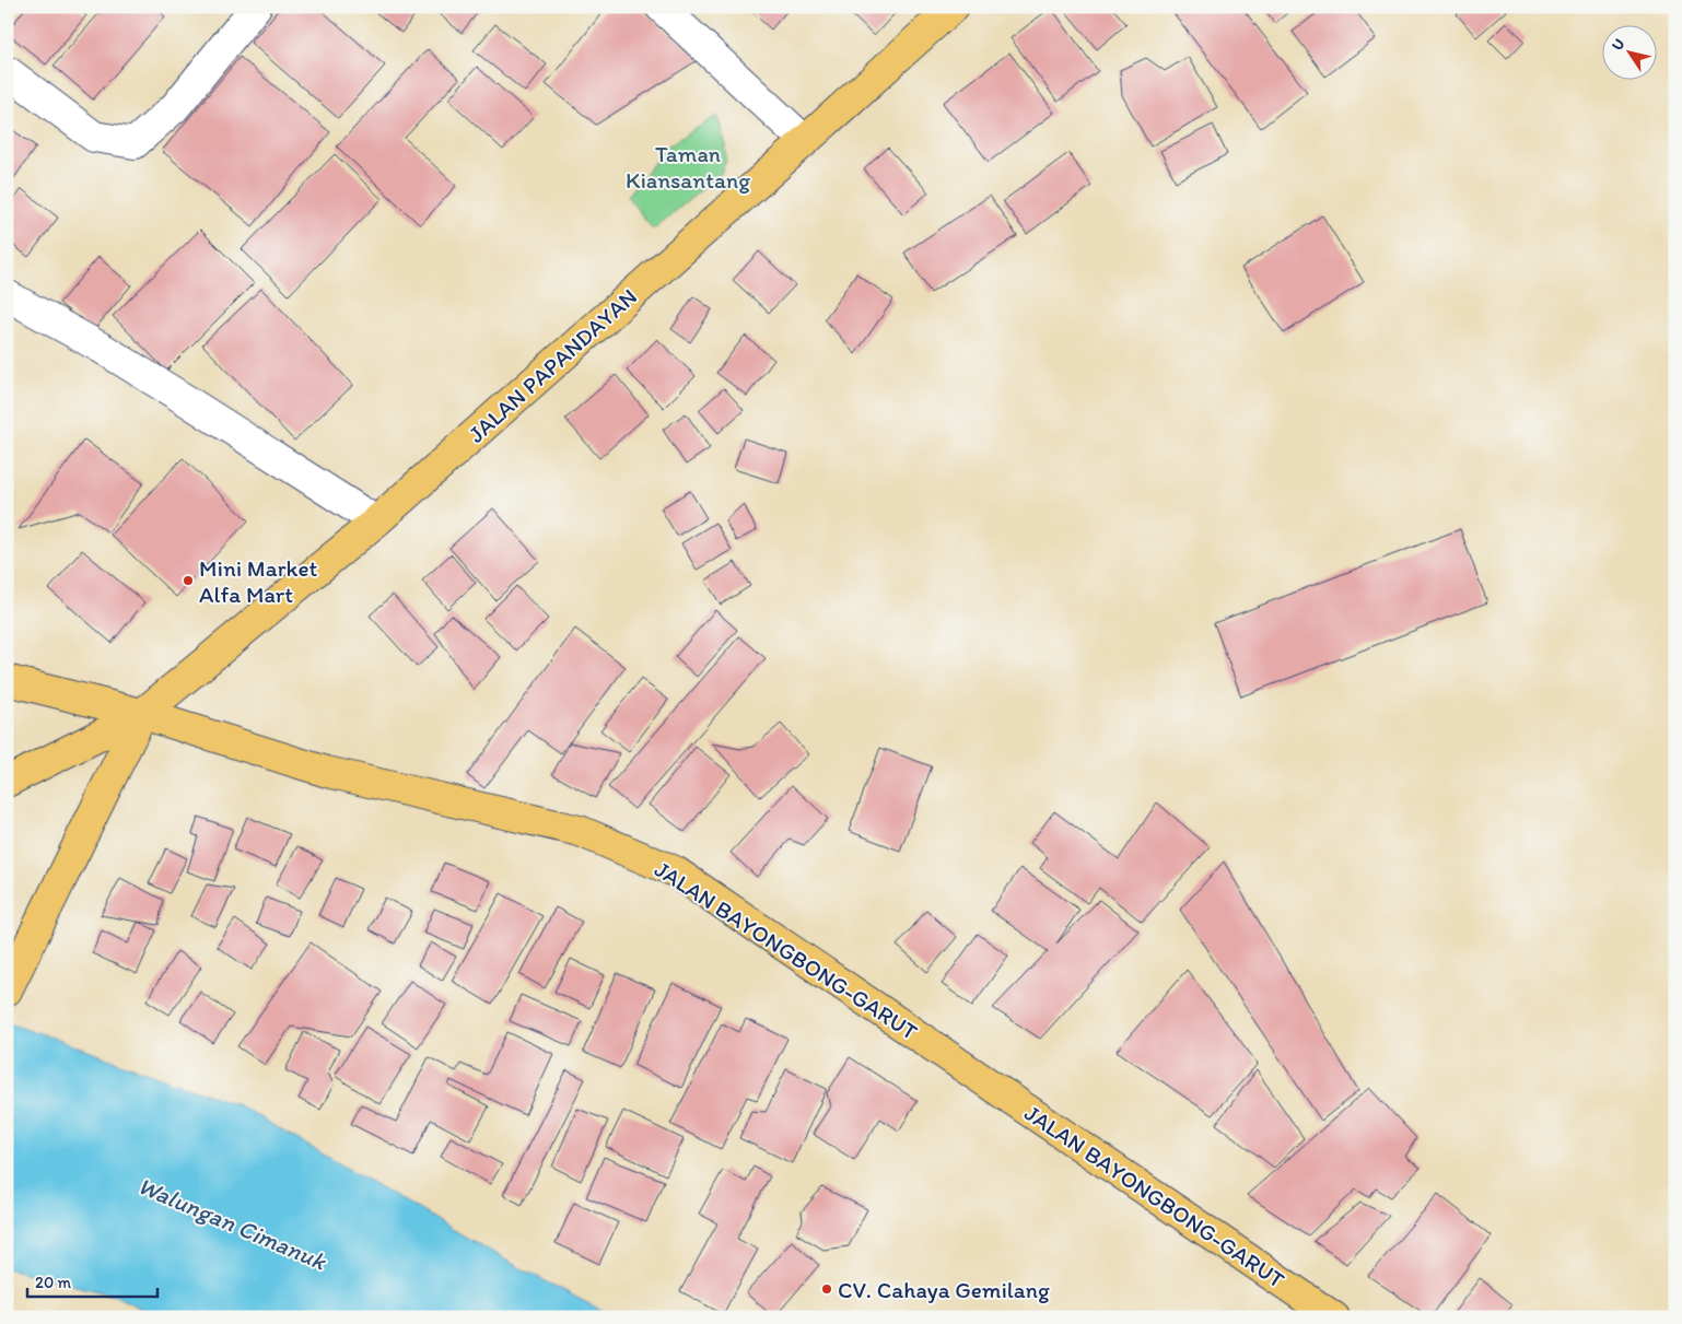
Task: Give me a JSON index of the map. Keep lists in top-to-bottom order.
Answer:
{
  "streets": {
    "main road": ["JALAN PAPANDAYAN", "JALAN BAYONGBONG-GARUT"]
  },
  "crossings": [
    ["JALAN PAPANDAYAN", "JALAN BAYONGBONG-GARUT"]
  ],
  "water": ["Walungan Cimanuk"],
  "parks": ["Taman Kiansantang"],
  "places": ["Mini Market Alfa Mart", "CV. Cahaya Gemilang"],
  "scale_bar": "20 m",
  "north": "top left"
}
